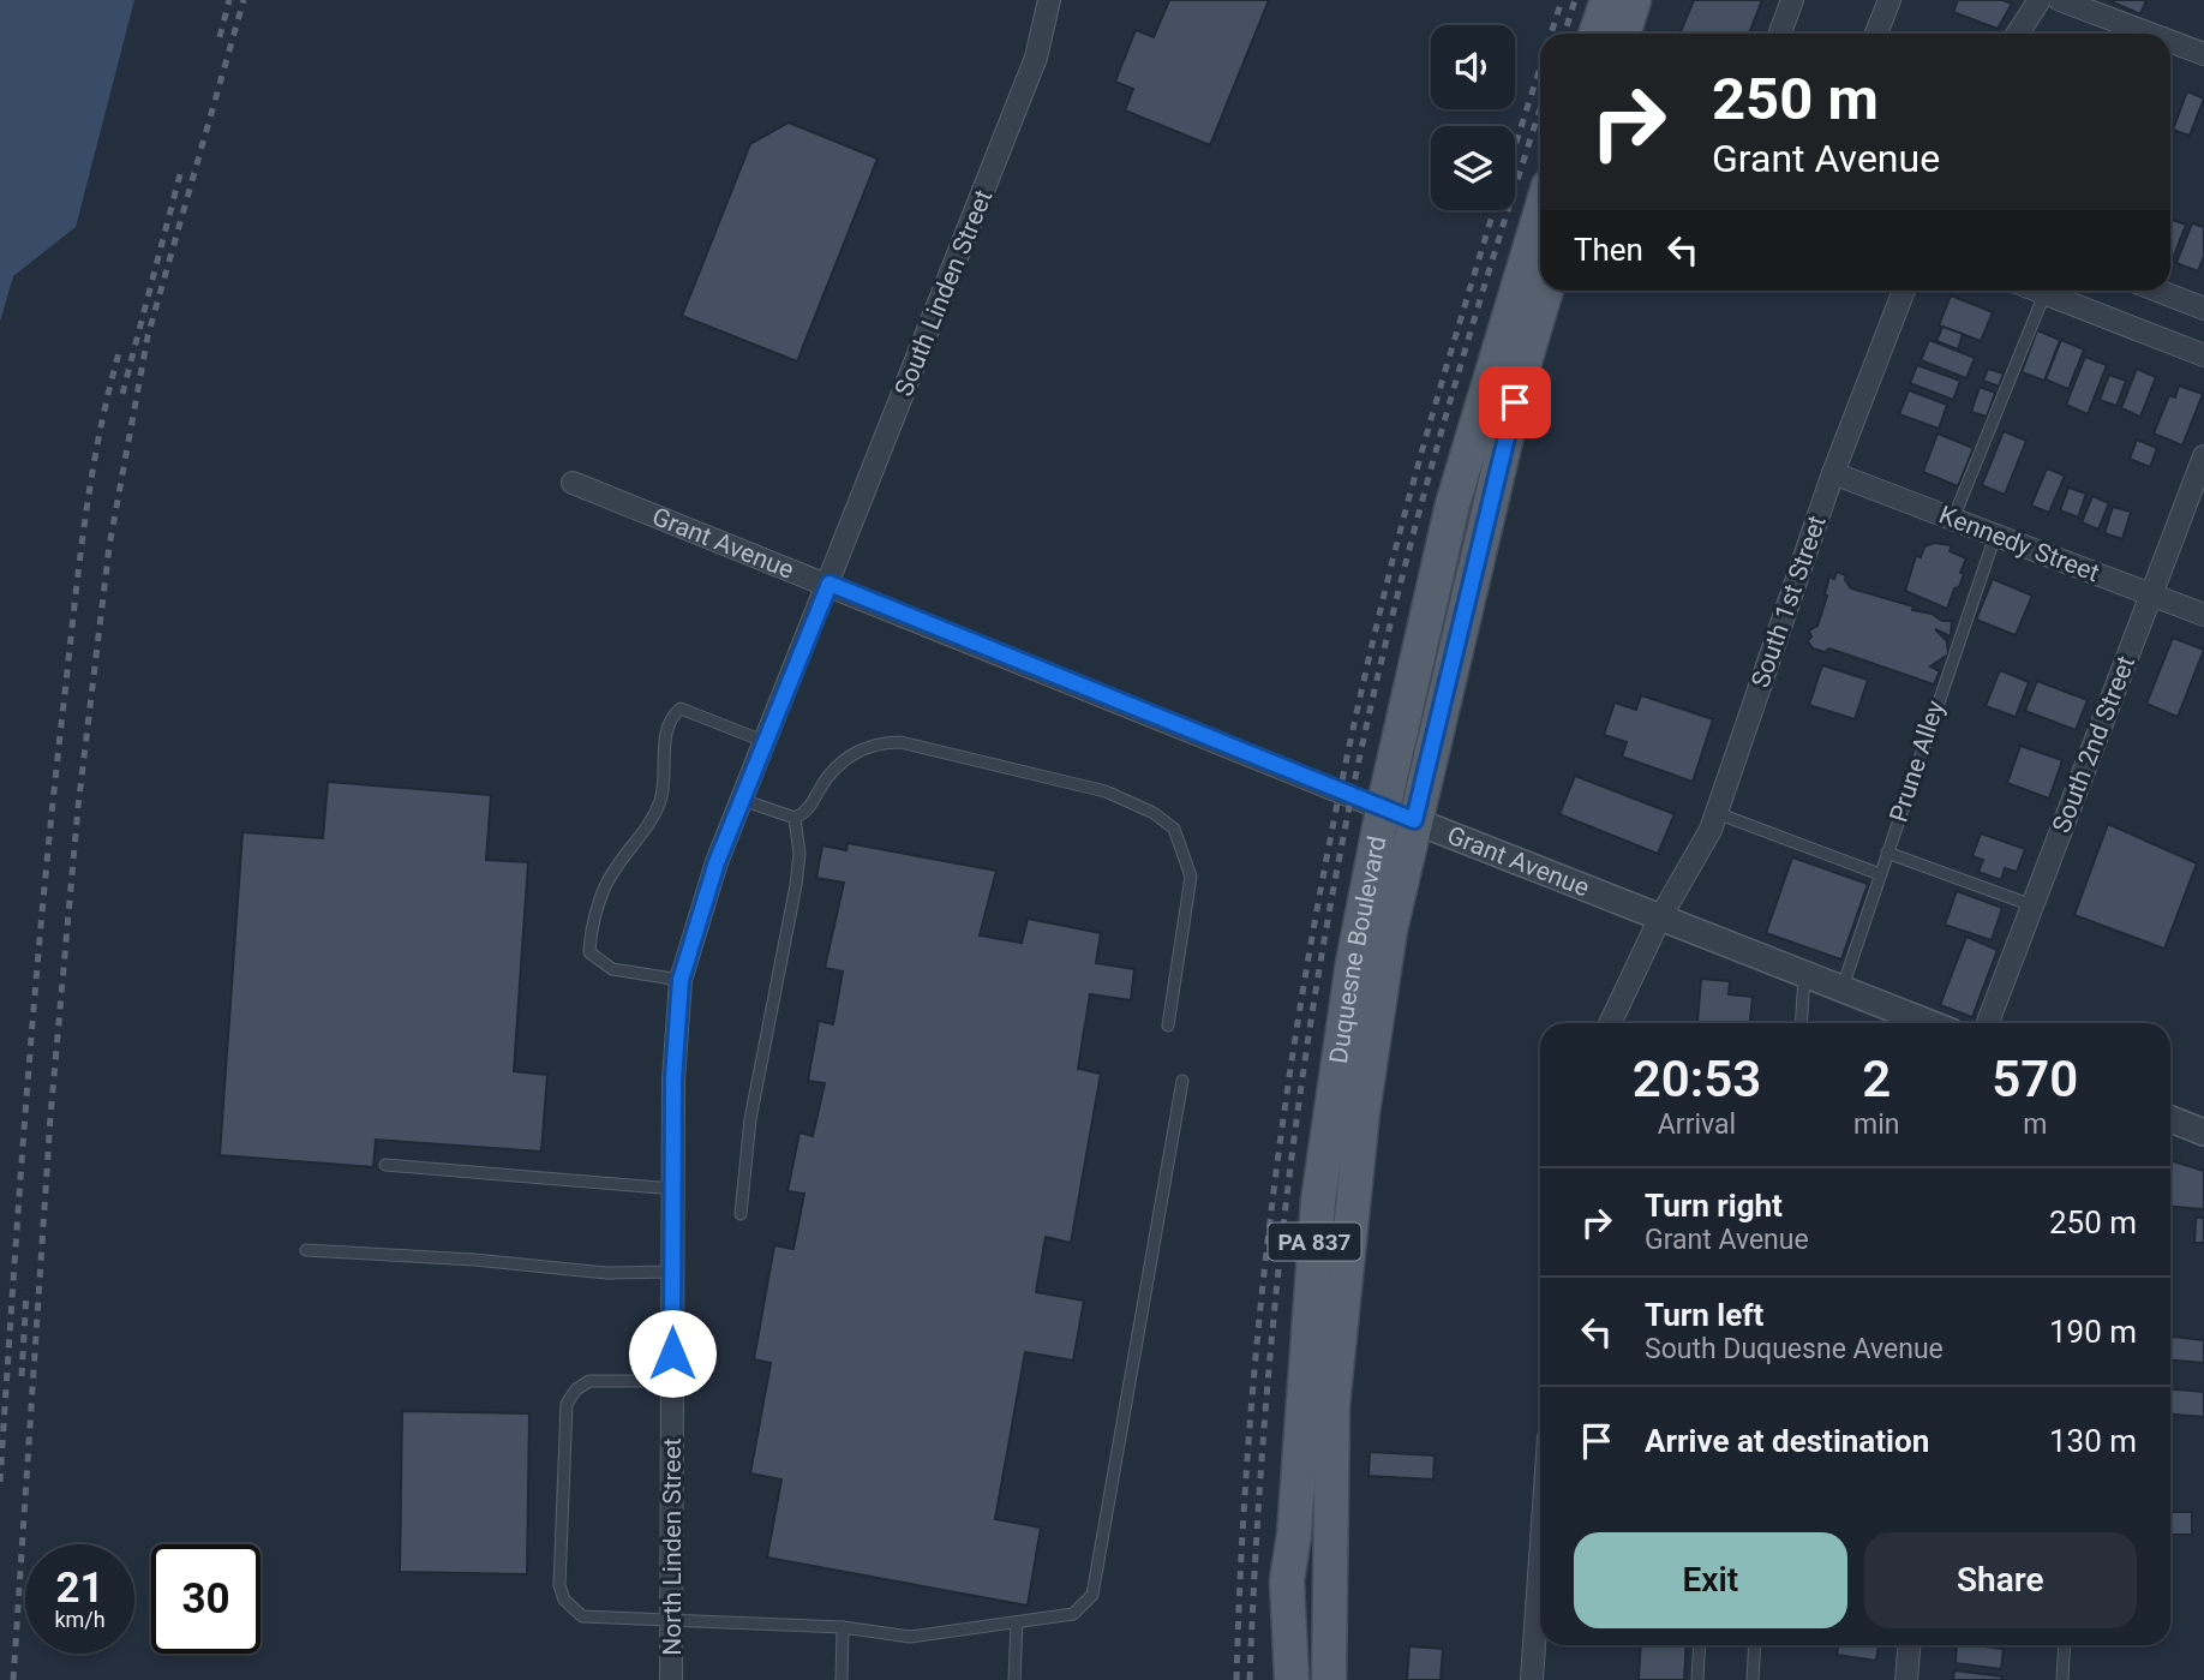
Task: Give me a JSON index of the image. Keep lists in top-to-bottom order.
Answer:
{
  "streets": {
    "main road": ["Duquesne Boulevard", "PA 837"],
    "street": [
      "South Linden Street",
      "Grant Avenue",
      "Kennedy Street",
      "South 1st Street",
      "South 2nd Street",
      "North Linden Street"
    ],
    "lane": ["Prune Alley"]
  },
  "crossings": [
    ["South Linden Street", "Grant Avenue"],
    ["South Linden Street", "North Linden Street"],
    ["Grant Avenue", "South 1st Street"],
    ["Grant Avenue", "Prune Alley"],
    ["Grant Avenue", "Duquesne Boulevard"],
    ["Grant Avenue", "PA 837"],
    ["Grant Avenue", "North Linden Street"],
    ["Kennedy Street", "South 1st Street"],
    ["Kennedy Street", "South 2nd Street"],
    ["Kennedy Street", "Prune Alley"],
    ["Duquesne Boulevard", "PA 837"]
  ],
  "page": {
    "turn": ["250 m", "Grant Avenue"],
    "then": "Then",
    "eta": [
      "20:53",
      "Arrival",
      "2",
      "min",
      "570",
      "m"
    ],
    "list": [
      {
        "name": "Turn right",
        "note": "Grant Avenue",
        "value": "250 m"
      },
      {
        "name": "Turn left",
        "note": "South Duquesne Avenue",
        "value": "190 m"
      },
      {
        "name": "Arrive at destination",
        "value": "130 m"
      }
    ],
    "buttons": ["Exit", "Share"],
    "speed": "21 km/h",
    "limit": "30"
  }
}
